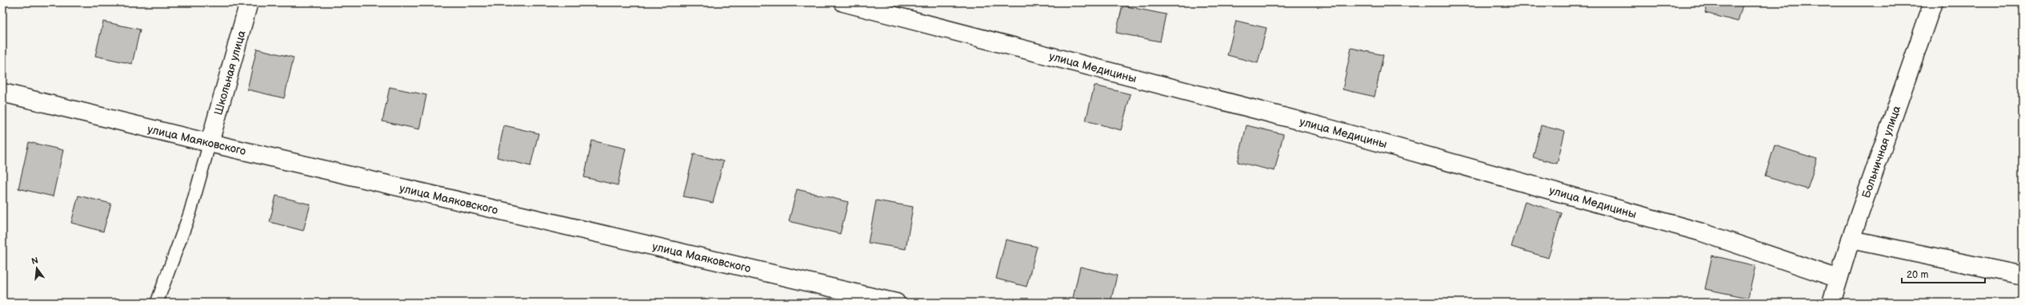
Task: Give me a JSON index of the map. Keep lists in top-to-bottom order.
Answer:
{
  "streets": {
    "street": [
      "улица Медицины",
      "Школьная улица",
      "улица Маяковского",
      "Больничная улица"
    ]
  },
  "crossings": [
    ["улица Медицины", "Больничная улица"],
    ["Школьная улица", "улица Маяковского"]
  ],
  "scale_bar": "20 m",
  "north": "top"
}
